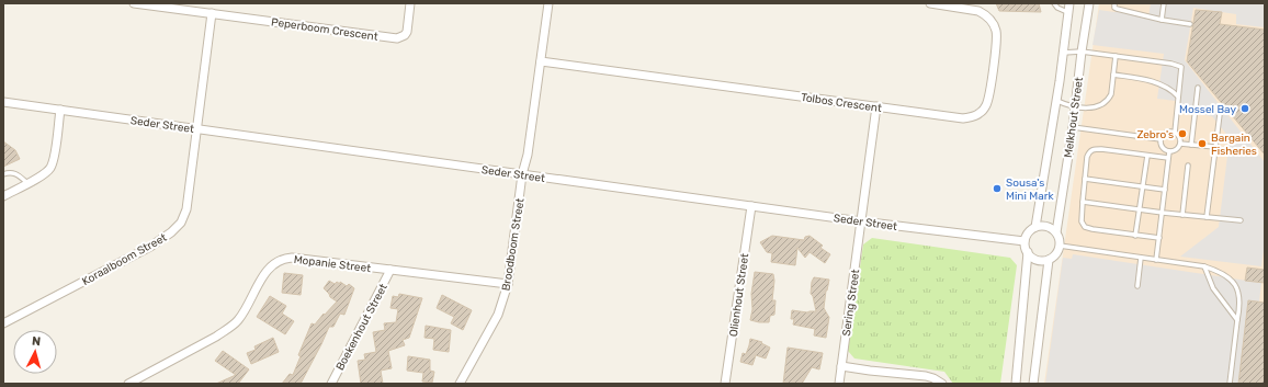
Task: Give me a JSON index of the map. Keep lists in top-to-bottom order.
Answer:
{
  "streets": {
    "street": [
      "Peperboom Crescent",
      "Tolbos Crescent",
      "Melkhout Street",
      "Seder Street",
      "Broodboom Street",
      "Koraalboom Street",
      "Mopanie Street",
      "Olienhout Street",
      "Sering Street",
      "Boekenhout Street"
    ]
  },
  "crossings": [
    ["Tolbos Crescent", "Sering Street"],
    ["Melkhout Street", "Seder Street"],
    ["Seder Street", "Broodboom Street"],
    ["Seder Street", "Koraalboom Street"],
    ["Seder Street", "Olienhout Street"],
    ["Seder Street", "Sering Street"],
    ["Broodboom Street", "Mopanie Street"],
    ["Mopanie Street", "Boekenhout Street"]
  ],
  "places": [
    "Mossel Bay",
    "Zebro's",
    "Bargain Fisheries",
    "Sousa's Mini Mark"
  ],
  "north": "top"
}
